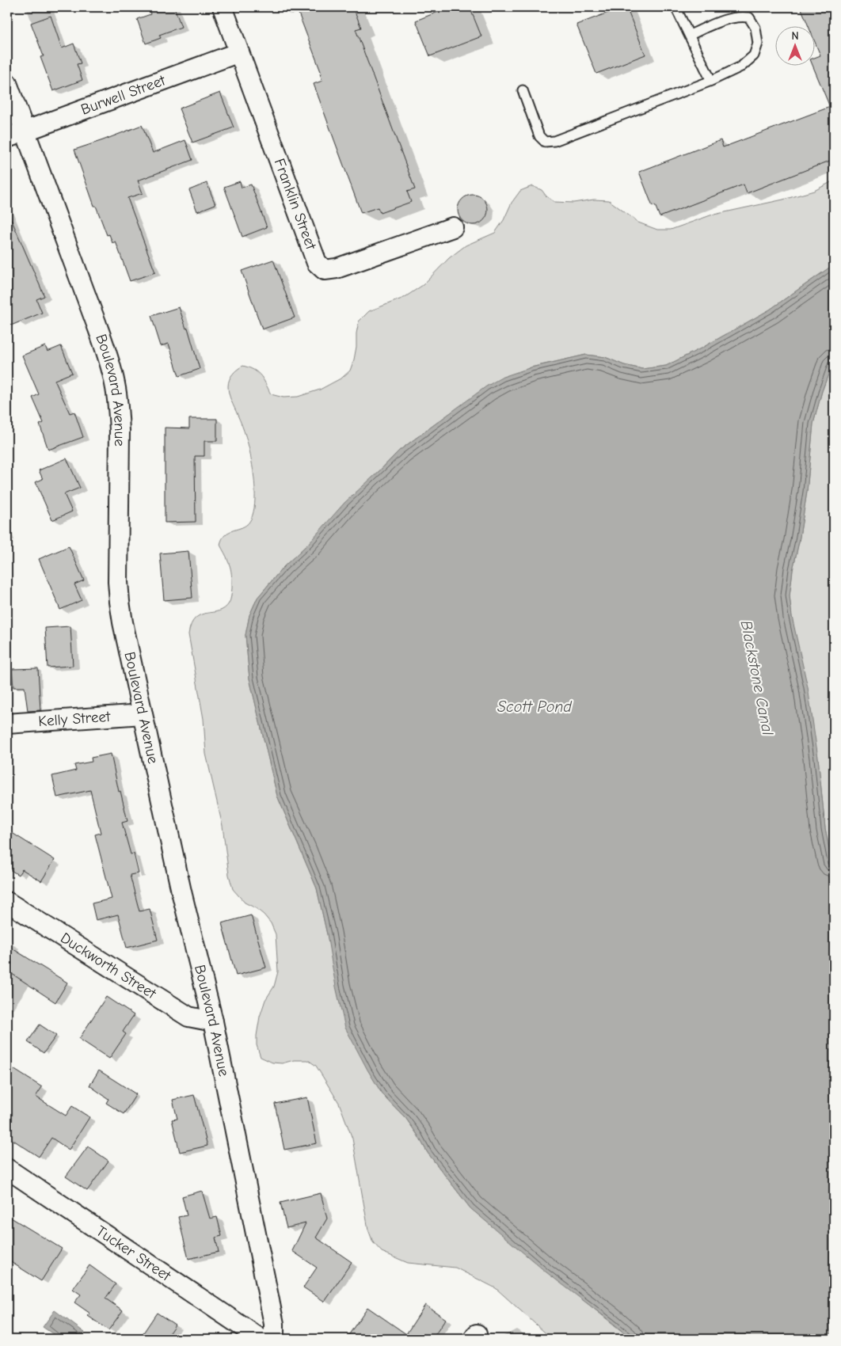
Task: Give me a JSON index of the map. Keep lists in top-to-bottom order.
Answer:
{
  "streets": {
    "street": [
      "Burwell Street",
      "Franklin Street",
      "Boulevard Avenue",
      "Kelly Street",
      "Duckworth Street",
      "Tucker Street"
    ]
  },
  "crossings": [
    ["Burwell Street", "Franklin Street"],
    ["Burwell Street", "Boulevard Avenue"],
    ["Boulevard Avenue", "Kelly Street"],
    ["Boulevard Avenue", "Duckworth Street"]
  ],
  "water": ["Blackstone Canal", "Scott Pond"],
  "north": "top"
}
